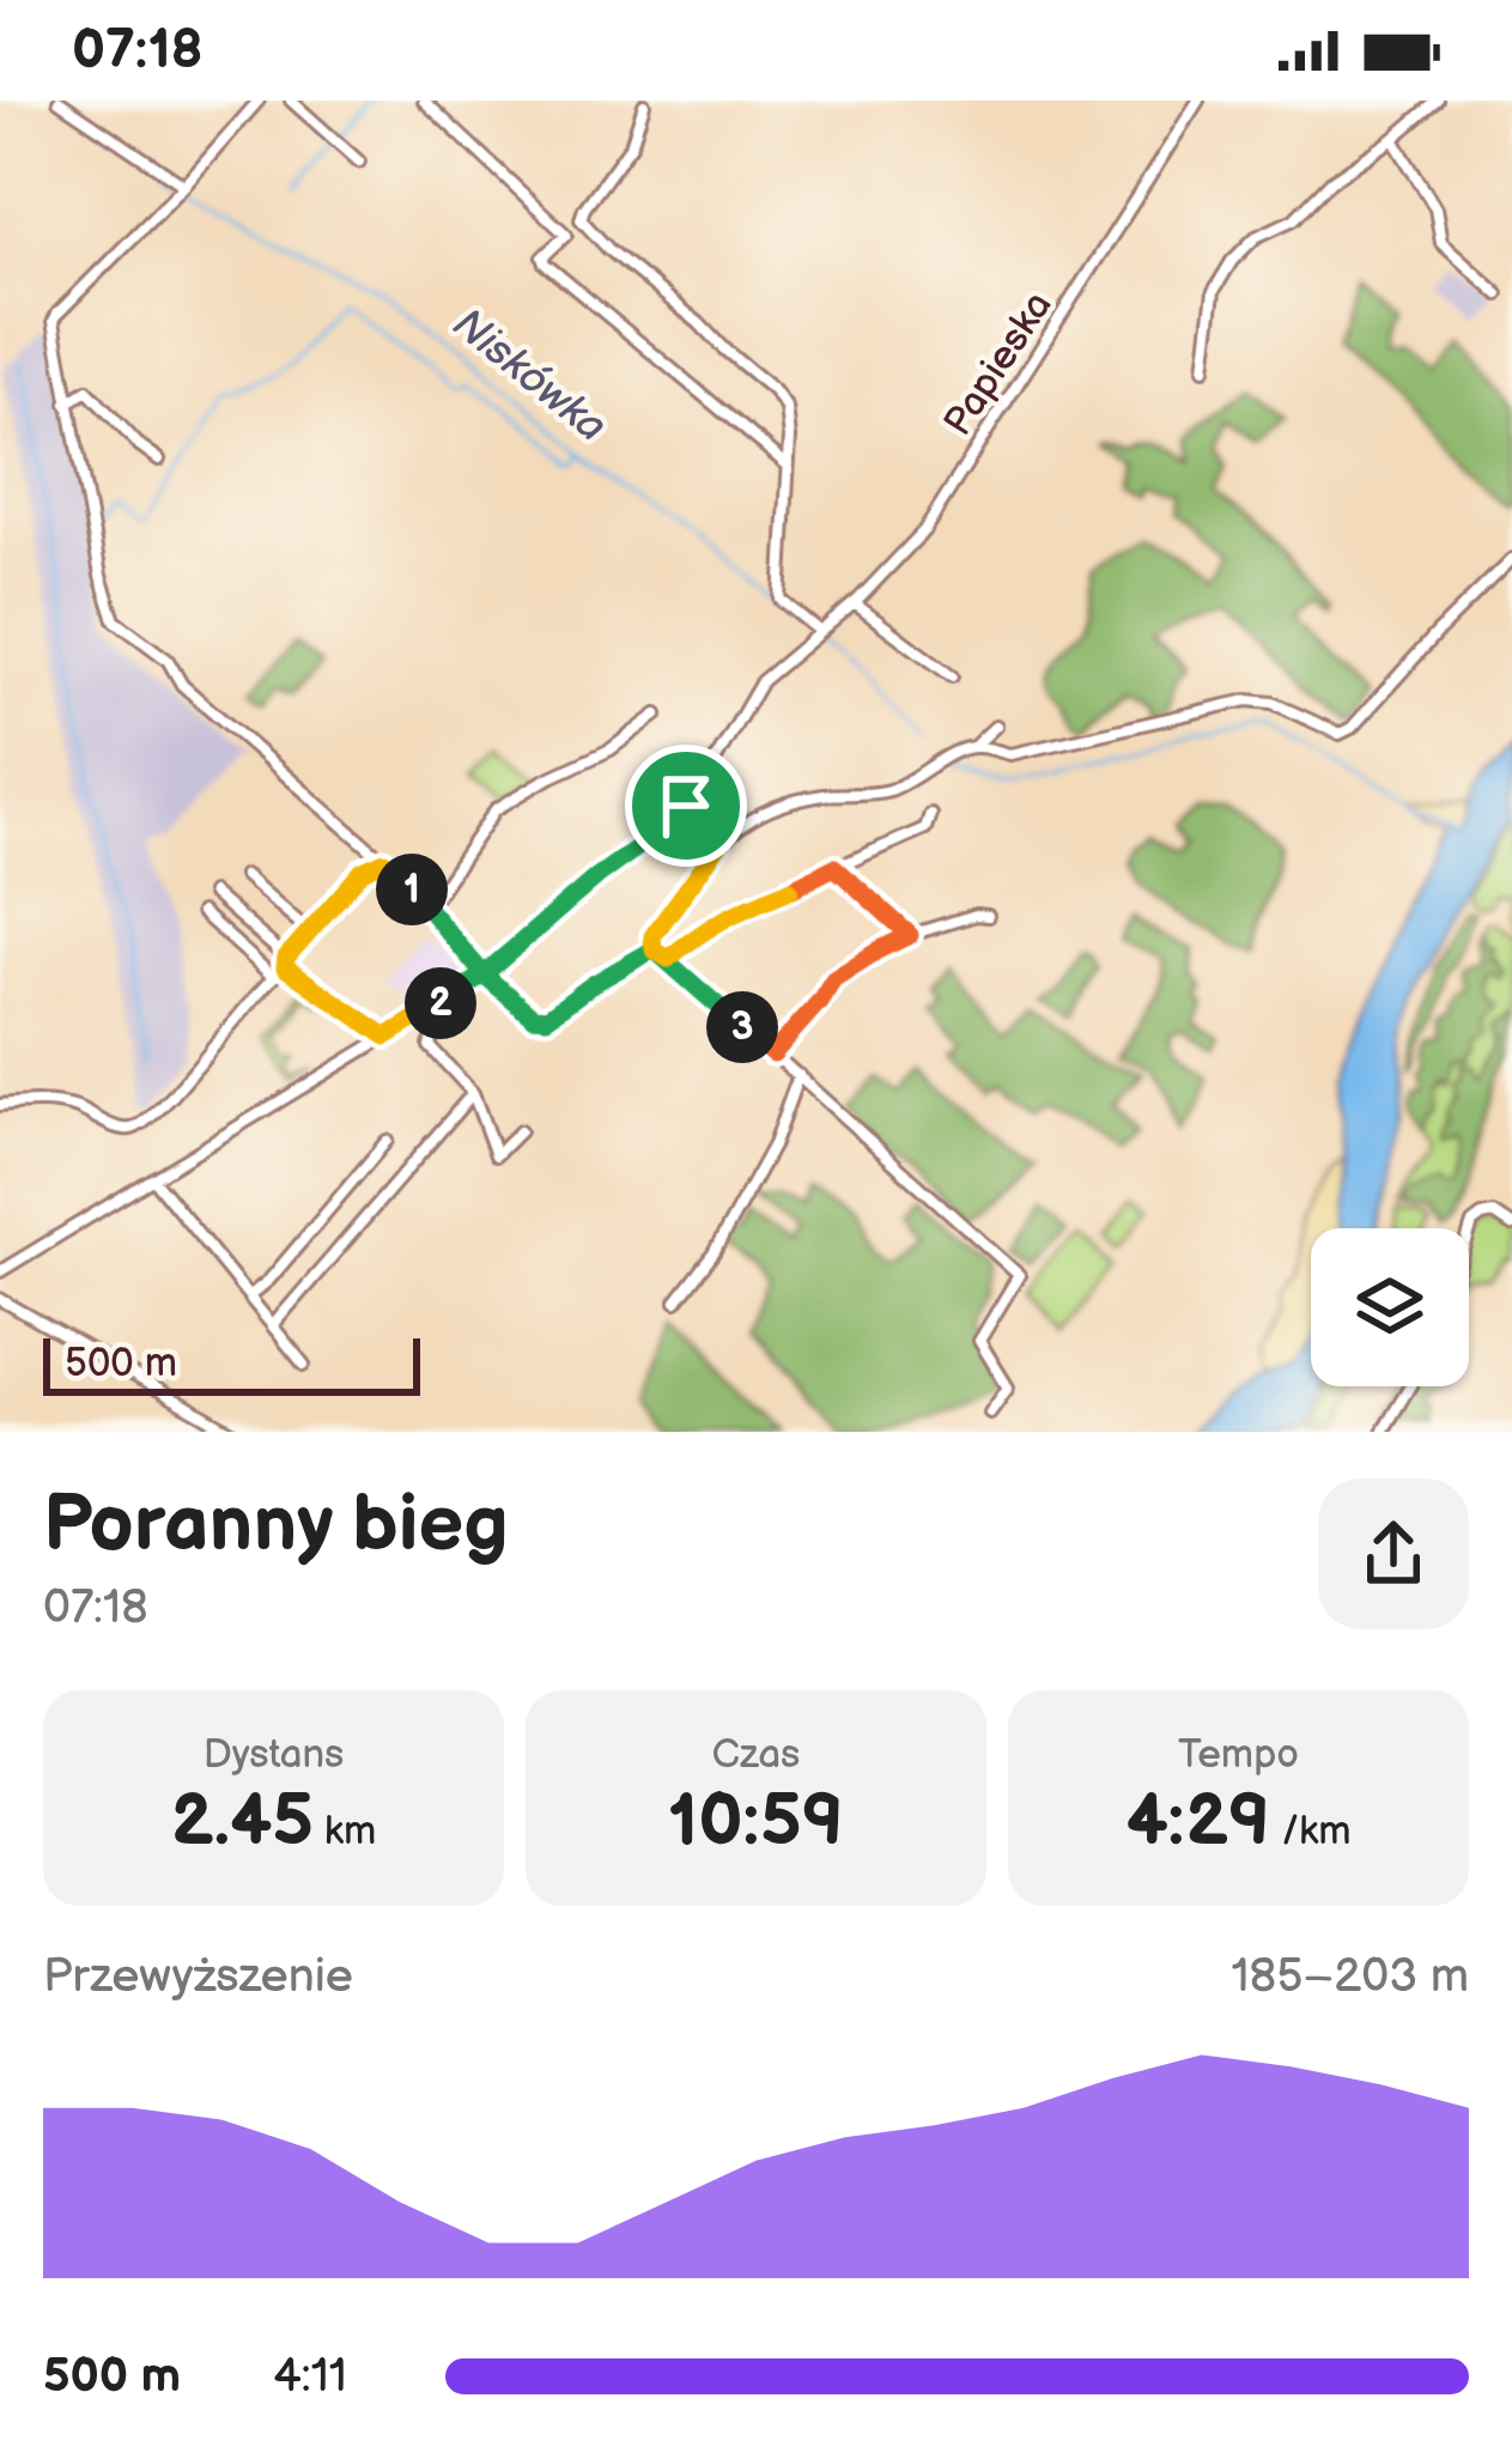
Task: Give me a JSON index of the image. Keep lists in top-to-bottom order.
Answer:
{
  "streets": {
    "street": ["Papieska"]
  },
  "water": ["Niskówka"],
  "scale_bar": "500 m",
  "page": {
    "status": "07:18",
    "pins": ["1", "2", "3"],
    "scale": "500 m",
    "heading": ["Poranny bieg", "07:18"],
    "stats": [
      ["Dystans", "2.45 km"],
      ["Czas", "10:59"],
      ["Tempo", "4:29 /km"]
    ],
    "chart": ["Przewyższenie", "185–203 m"],
    "list": [
      {
        "name": "500 m",
        "note": "4:11"
      }
    ]
  }
}
